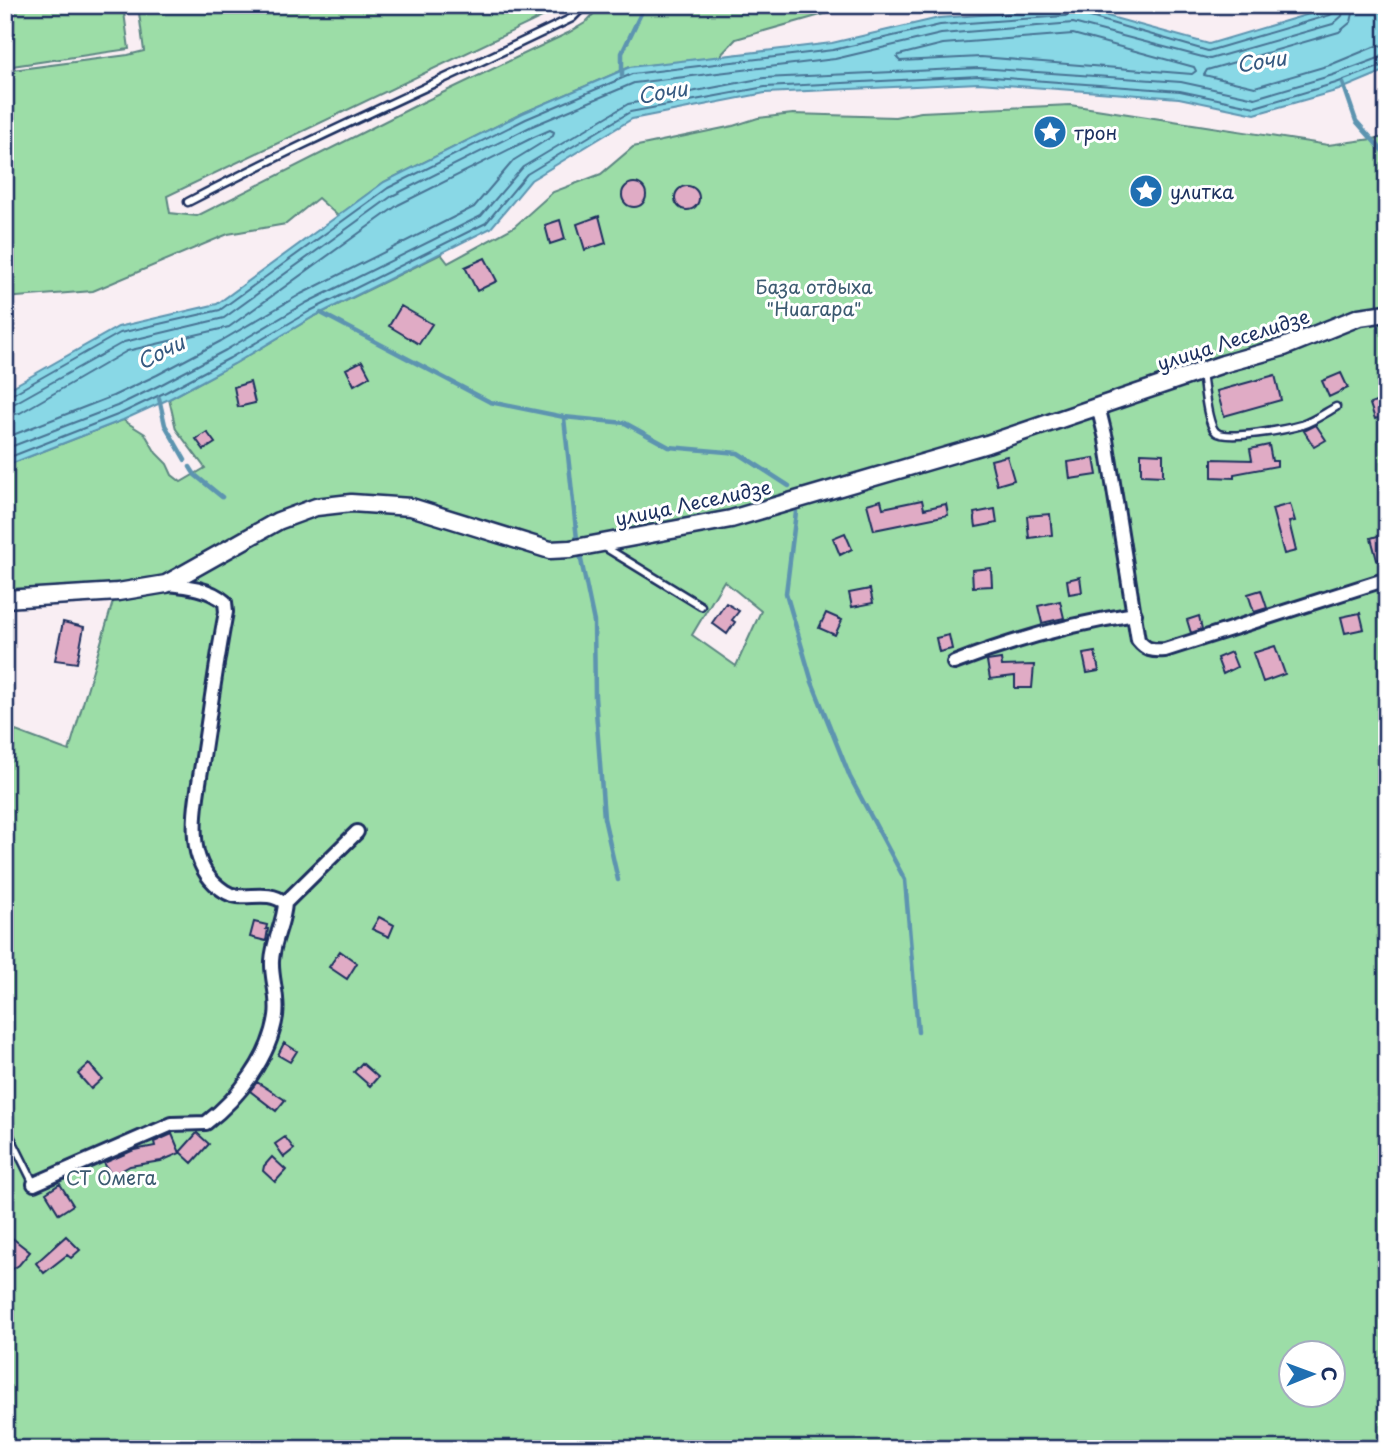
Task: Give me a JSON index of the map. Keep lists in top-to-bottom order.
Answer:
{
  "streets": {
    "street": ["улица Леселидзе"]
  },
  "water": ["Сочи"],
  "parks": ["База отдыха \"Ниагара\"", "СТ Омега"],
  "places": {
    "place": ["трон", "улитка"]
  },
  "north": "right"
}
